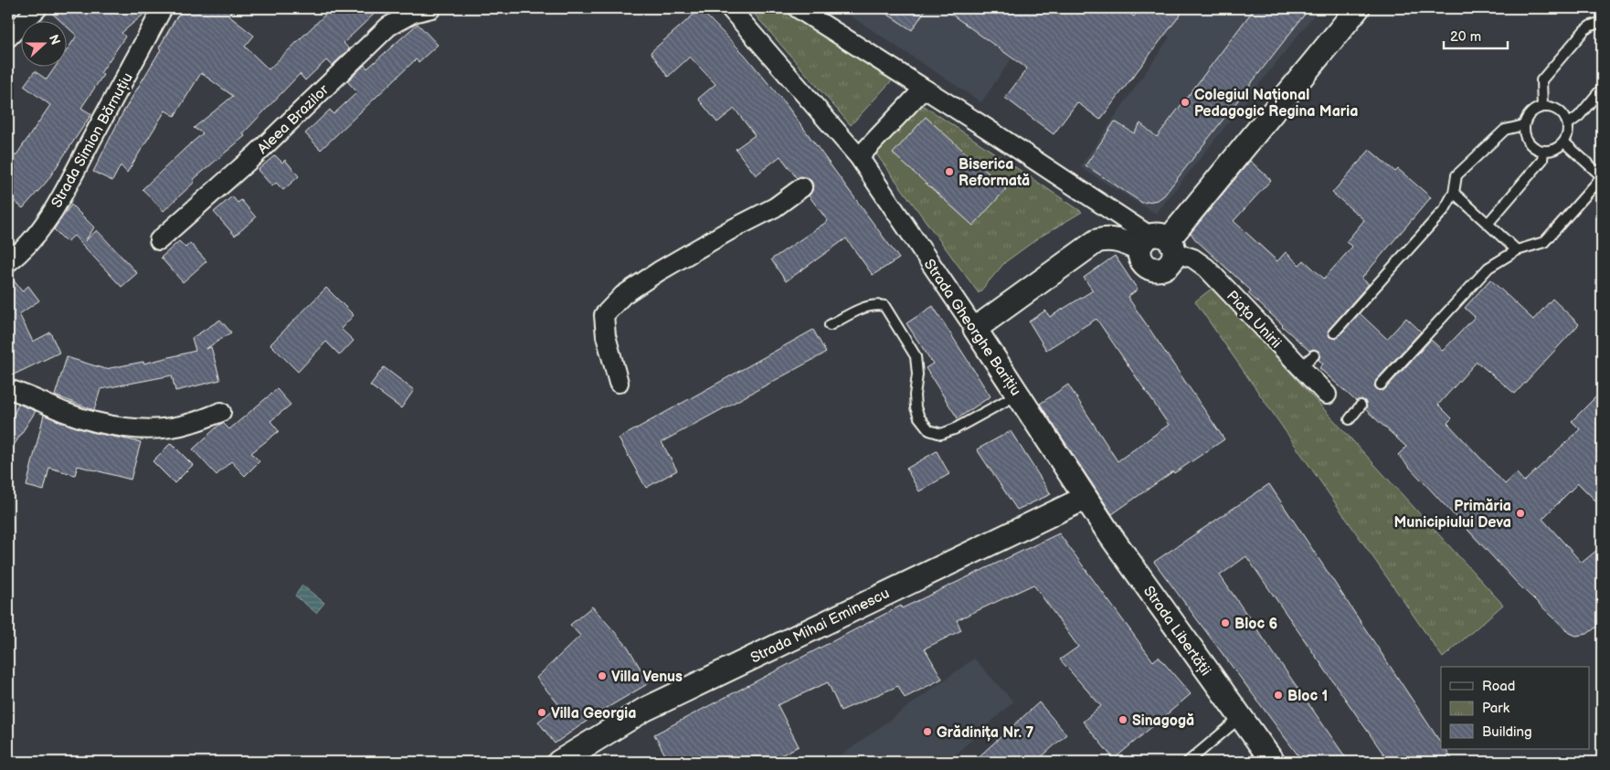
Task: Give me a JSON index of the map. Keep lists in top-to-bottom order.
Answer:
{
  "streets": {
    "street": [
      "Aleea Brazilor",
      "Strada Simion Bărnuțiu",
      "Piața Unirii",
      "Strada Gheorghe Barițiu",
      "Strada Mihai Eminescu",
      "Strada Libertății"
    ]
  },
  "crossings": [
    ["Strada Gheorghe Barițiu", "Strada Mihai Eminescu"],
    ["Strada Gheorghe Barițiu", "Strada Libertății"],
    ["Strada Mihai Eminescu", "Strada Libertății"]
  ],
  "places": [
    "Colegiul Național Pedagogic Regina Maria",
    "Biserica Reformată",
    "Primăria Municipiului Deva",
    "Bloc 6",
    "Villa Venus",
    "Bloc 1",
    "Villa Georgia",
    "Sinagogă",
    "Grădinița Nr. 7"
  ],
  "legend": ["Road", "Park", "Building"],
  "scale_bar": "20 m",
  "north": "right"
}
